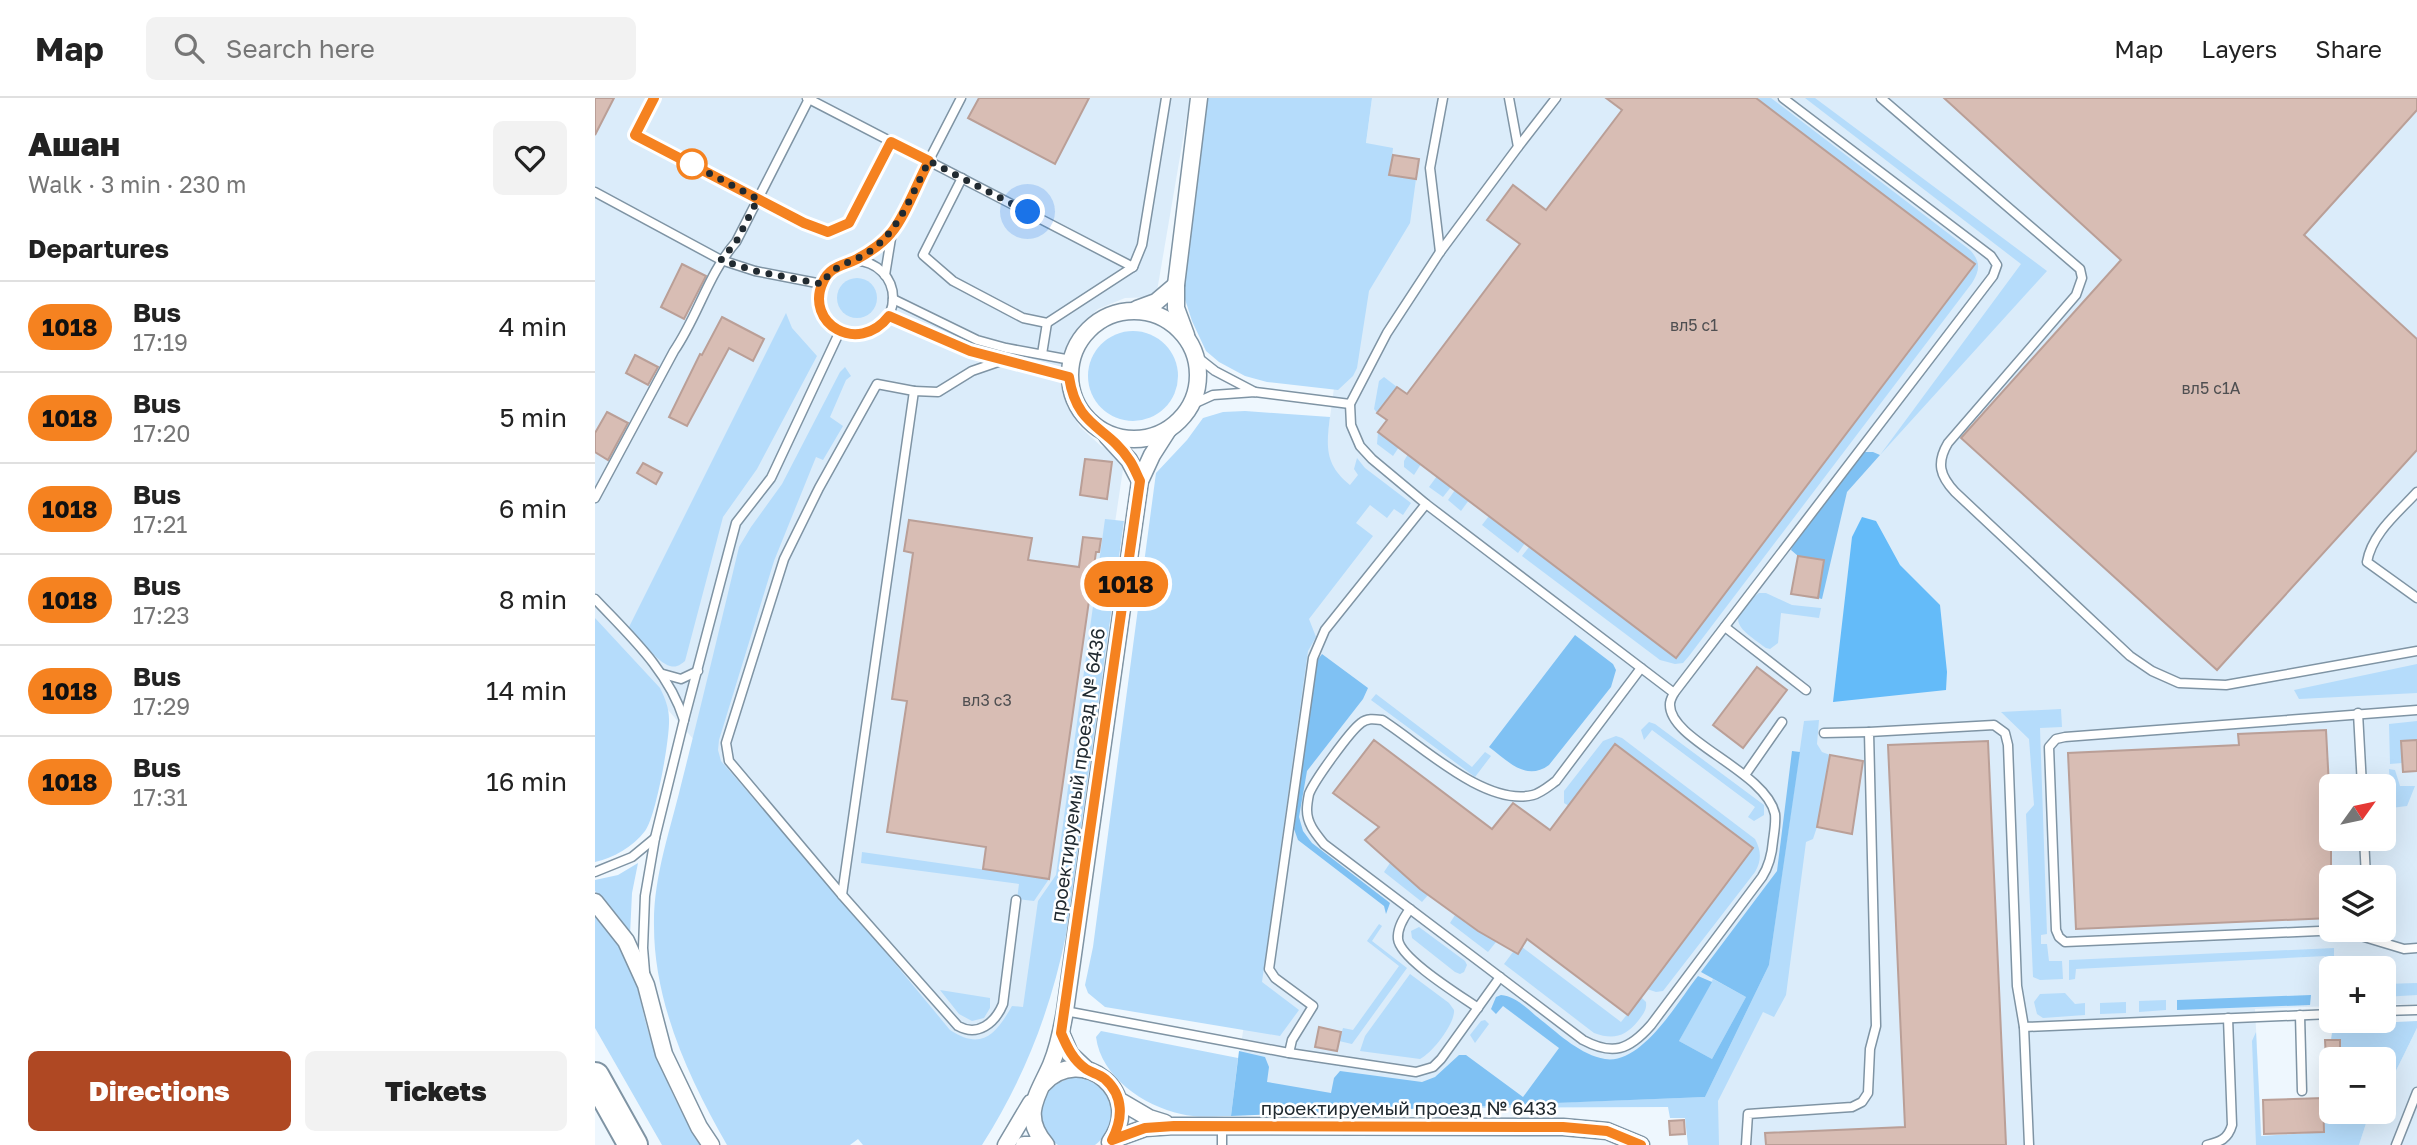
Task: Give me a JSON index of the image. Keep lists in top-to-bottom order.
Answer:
{
  "streets": {
    "street": ["проектируемый проезд № 6436", "проектируемый проезд № 6433"]
  },
  "lines": ["bus line 1018"],
  "house_numbers": ["вл5 с1", "вл5 с1А", "вл3 с3"],
  "north": "top right",
  "page": {
    "header": "Map",
    "search": "Search here",
    "nav": ["Map", "Layers", "Share"],
    "heading": [
      ["Ашан", "Walk · 3 min · 230 m"],
      "Departures"
    ],
    "on_map": "1018",
    "list": [
      {
        "mark": "1018",
        "name": "Bus",
        "note": "17:19",
        "value": "4 min"
      },
      {
        "mark": "1018",
        "name": "Bus",
        "note": "17:20",
        "value": "5 min"
      },
      {
        "mark": "1018",
        "name": "Bus",
        "note": "17:21",
        "value": "6 min"
      },
      {
        "mark": "1018",
        "name": "Bus",
        "note": "17:23",
        "value": "8 min"
      },
      {
        "mark": "1018",
        "name": "Bus",
        "note": "17:29",
        "value": "14 min"
      },
      {
        "mark": "1018",
        "name": "Bus",
        "note": "17:31",
        "value": "16 min"
      }
    ],
    "map_buttons": ["+", "−"],
    "buttons": ["Directions", "Tickets"]
  }
}
